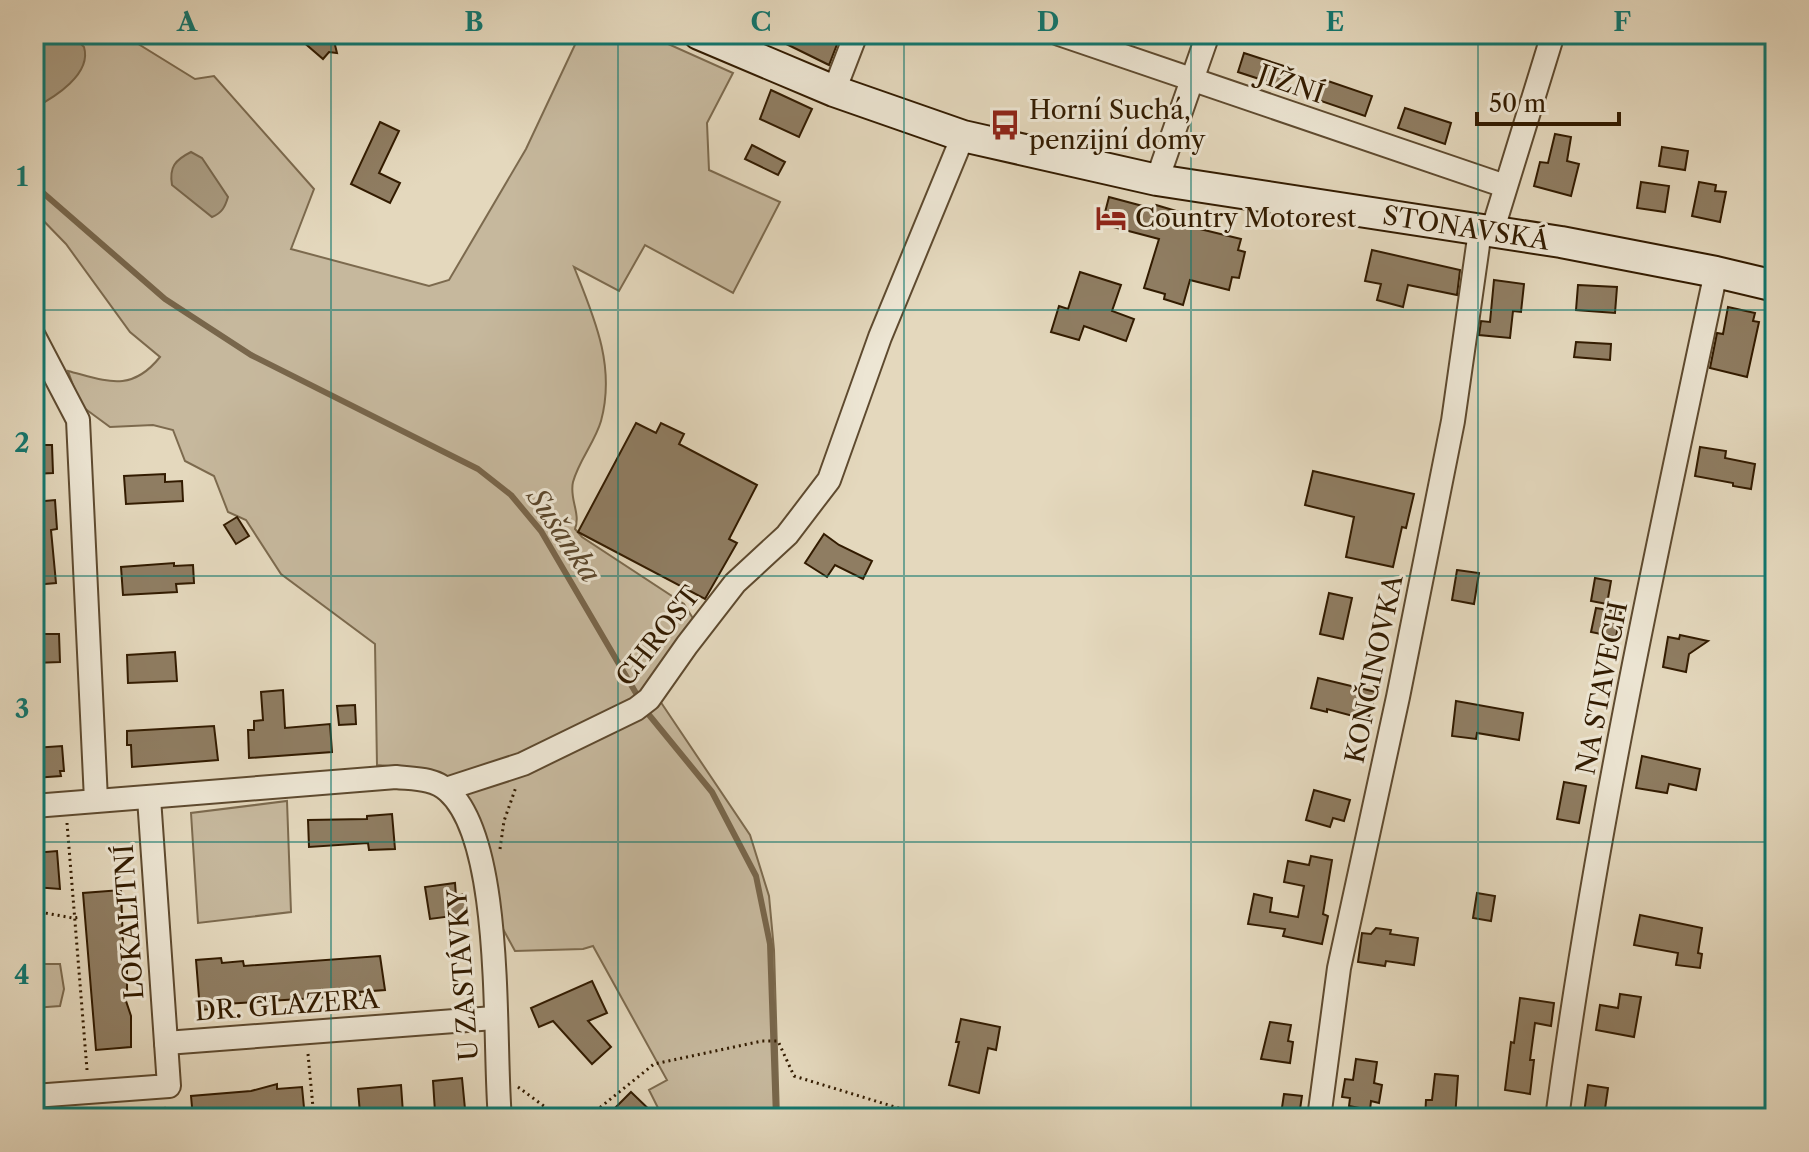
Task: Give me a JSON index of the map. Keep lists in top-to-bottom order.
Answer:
{
  "streets": {
    "main road": ["STONAVSKÁ"],
    "street": [
      "JIŽNÍ",
      "CHROST",
      "KONČINOVKA",
      "NA STAVECH",
      "LOKALITNÍ",
      "U ZASTÁVKY",
      "DR. GLAZERA"
    ]
  },
  "crossings": [
    ["JIŽNÍ", "KONČINOVKA"],
    ["STONAVSKÁ", "CHROST"],
    ["STONAVSKÁ", "KONČINOVKA"],
    ["STONAVSKÁ", "NA STAVECH"],
    ["CHROST", "U ZASTÁVKY"],
    ["LOKALITNÍ", "DR. GLAZERA"],
    ["U ZASTÁVKY", "DR. GLAZERA"]
  ],
  "water": ["Sušanka"],
  "places": {
    "bus stop": ["Horní Suchá, penzijní domy"],
    "hotel": ["Country Motorest"]
  },
  "scale_bar": "50 m",
  "grid": {
    "columns": [
      "A",
      "B",
      "C",
      "D",
      "E",
      "F"
    ],
    "rows": [
      "1",
      "2",
      "3",
      "4"
    ]
  }
}
